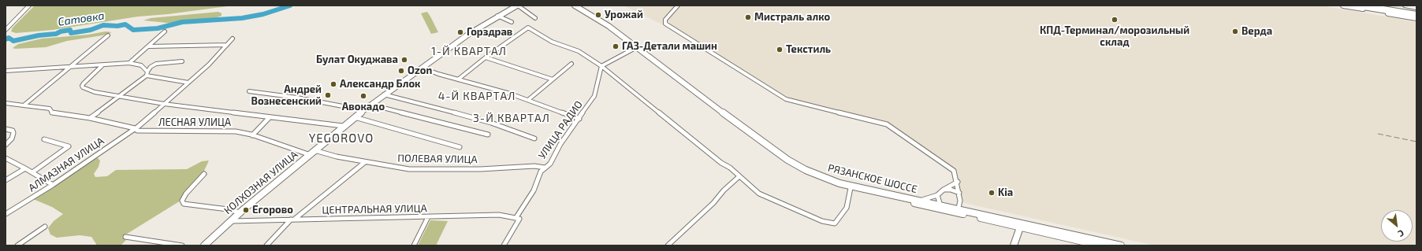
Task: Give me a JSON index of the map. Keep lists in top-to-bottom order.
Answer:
{
  "streets": {
    "main road": ["РЯЗАНСКОЕ ШОССЕ", "КОЛХОЗНАЯ УЛИЦА"],
    "street": [
      "ЛЕСНАЯ УЛИЦА",
      "УЛИЦА РАДИО",
      "ПОЛЕВАЯ УЛИЦА",
      "АЛМАЗНАЯ УЛИЦА",
      "ЦЕНТРАЛЬНАЯ УЛИЦА"
    ]
  },
  "crossings": [
    ["ЛЕСНАЯ УЛИЦА", "АЛМАЗНАЯ УЛИЦА"],
    ["ЛЕСНАЯ УЛИЦА", "КОЛХОЗНАЯ УЛИЦА"],
    ["УЛИЦА РАДИО", "ПОЛЕВАЯ УЛИЦА"],
    ["УЛИЦА РАДИО", "ЦЕНТРАЛЬНАЯ УЛИЦА"],
    ["ПОЛЕВАЯ УЛИЦА", "КОЛХОЗНАЯ УЛИЦА"],
    ["КОЛХОЗНАЯ УЛИЦА", "ЦЕНТРАЛЬНАЯ УЛИЦА"]
  ],
  "districts": [
    "1-Й КВАРТАЛ",
    "4-Й КВАРТАЛ",
    "3-Й КВАРТАЛ",
    "YEGOROVO"
  ],
  "water": ["Сатовка"],
  "places": [
    "Урожай",
    "Мистраль алко",
    "КПД-Терминал/морозильный склад",
    "Верда",
    "Горздрав",
    "ГАЗ-Детали машин",
    "Текстиль",
    "Булат Окуджава",
    "Ozon",
    "Александр Блок",
    "Андрей Вознесенский",
    "Авокадо",
    "Kia",
    "Егорово"
  ],
  "north": "bottom right"
}
